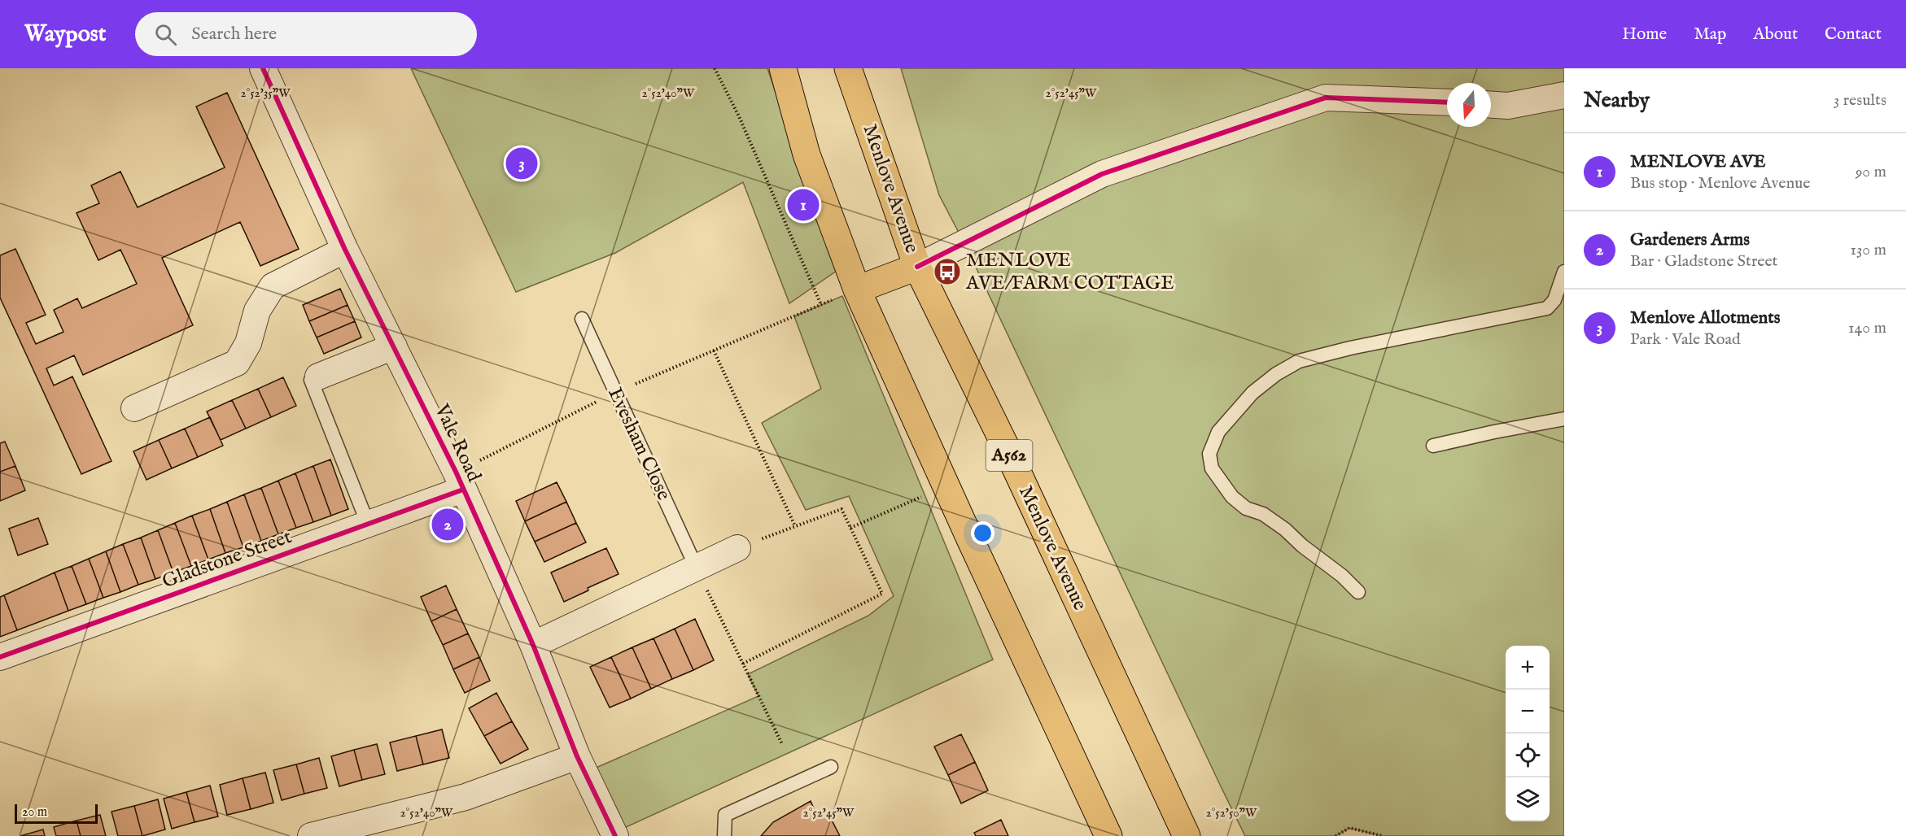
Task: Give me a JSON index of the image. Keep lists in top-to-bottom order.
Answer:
{
  "streets": {
    "highway": ["Menlove Avenue", "A562"],
    "street": ["Vale Road", "Gladstone Street"],
    "lane": ["Evesham Close"]
  },
  "crossings": [
    ["Vale Road", "Gladstone Street"]
  ],
  "places": {
    "bus stop": ["MENLOVE AVE/FARM COTTAGE"]
  },
  "scale_bar": "20 m",
  "north": "bottom",
  "page": {
    "header": "Waypost",
    "search": "Search here",
    "nav": [
      "Home",
      "Map",
      "About",
      "Contact"
    ],
    "heading": ["Nearby", "3 results"],
    "list": [
      {
        "mark": "1",
        "name": "MENLOVE AVE",
        "note": "Bus stop · Menlove Avenue",
        "value": "90 m"
      },
      {
        "mark": "2",
        "name": "Gardeners Arms",
        "note": "Bar · Gladstone Street",
        "value": "130 m"
      },
      {
        "mark": "3",
        "name": "Menlove Allotments",
        "note": "Park · Vale Road",
        "value": "140 m"
      }
    ],
    "pins": ["3", "1", "2"],
    "map_buttons": ["+", "−"],
    "scale": "20 m"
  },
  "coordinates": [
    "2°52'35\"W",
    "2°52'40\"W",
    "2°52'45\"W",
    "2°52'50\"W"
  ]
}
